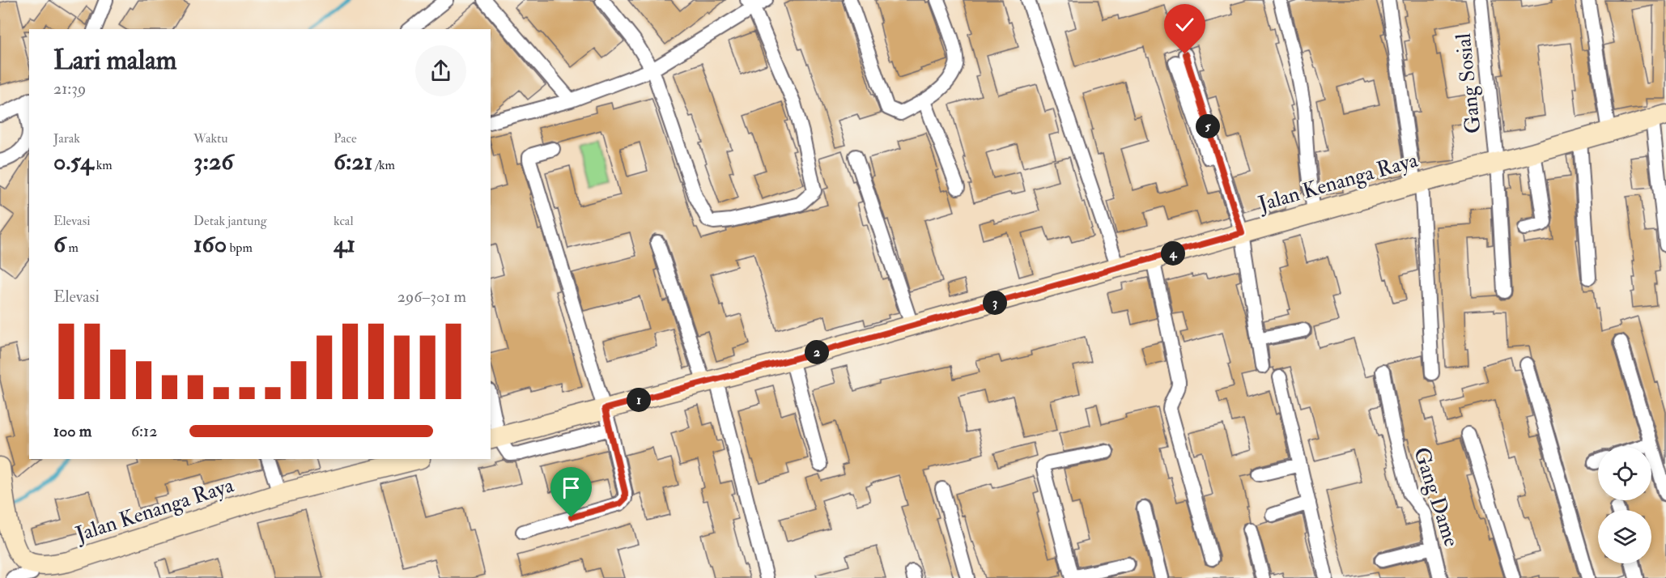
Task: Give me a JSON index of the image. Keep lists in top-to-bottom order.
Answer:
{
  "streets": {
    "street": ["Gang Sosial", "Jalan Kenanga Raya", "Gang Dame"]
  },
  "crossings": [
    ["Gang Sosial", "Jalan Kenanga Raya"]
  ],
  "page": {
    "heading": ["Lari malam", "21:39"],
    "stats": [
      ["Jarak", "0.54 km"],
      ["Waktu", "3:26"],
      ["Pace", "6:21 /km"],
      ["Elevasi", "6 m"],
      ["Detak jantung", "160 bpm"],
      ["kcal", "41"]
    ],
    "pins": [
      "5",
      "4",
      "3",
      "2",
      "1"
    ],
    "chart": ["Elevasi", "296–301 m"],
    "list": [
      {
        "name": "100 m",
        "note": "6:12"
      }
    ]
  }
}
